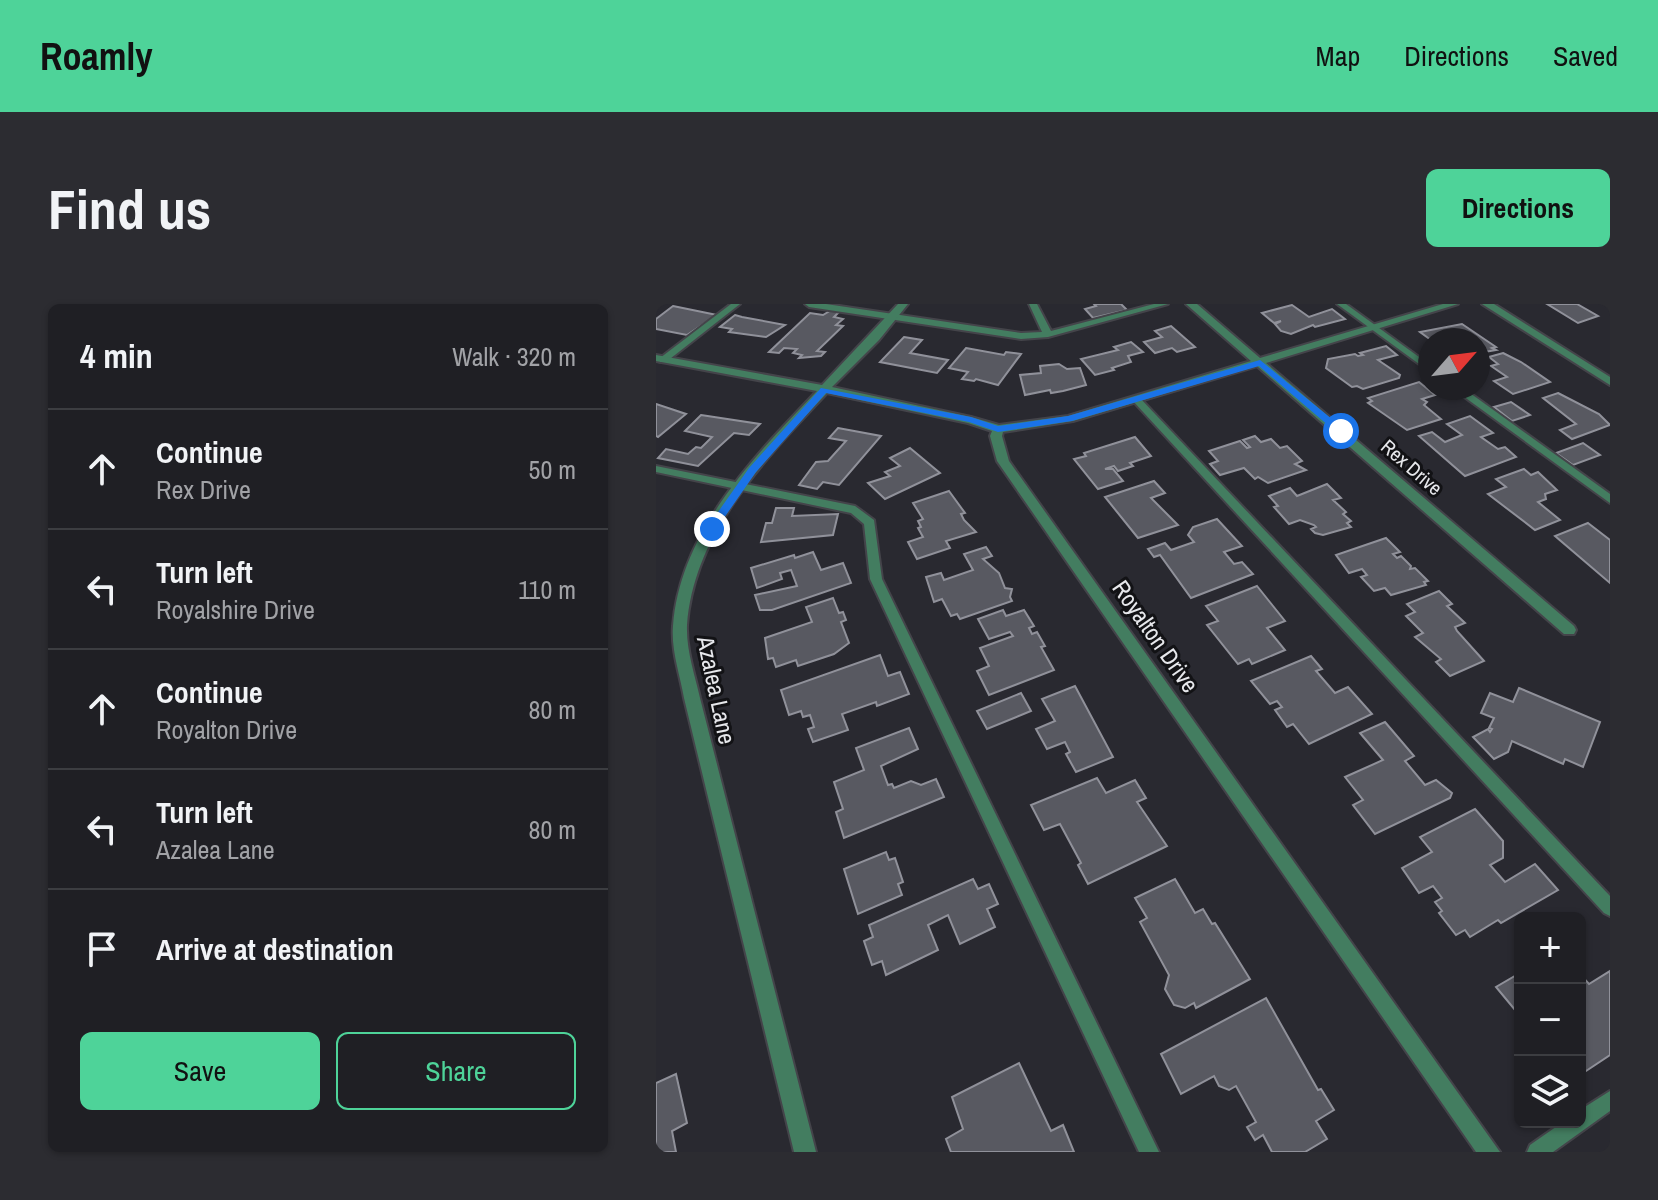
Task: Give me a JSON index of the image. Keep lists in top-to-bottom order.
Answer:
{
  "streets": {
    "street": ["Rex Drive", "Royalton Drive", "Azalea Lane"]
  },
  "north": "top right",
  "page": {
    "header": "Roamly",
    "nav": ["Map", "Directions", "Saved"],
    "buttons": [
      "Directions",
      ["Save", "Share"]
    ],
    "title": "Find us",
    "heading": ["4 min", "Walk · 320 m"],
    "list": [
      ["Continue", "Rex Drive", "50 m"],
      ["Turn left", "Royalshire Drive", "110 m"],
      ["Continue", "Royalton Drive", "80 m"],
      ["Turn left", "Azalea Lane", "80 m"],
      "Arrive at destination"
    ],
    "map_buttons": ["+", "−"]
  }
}
